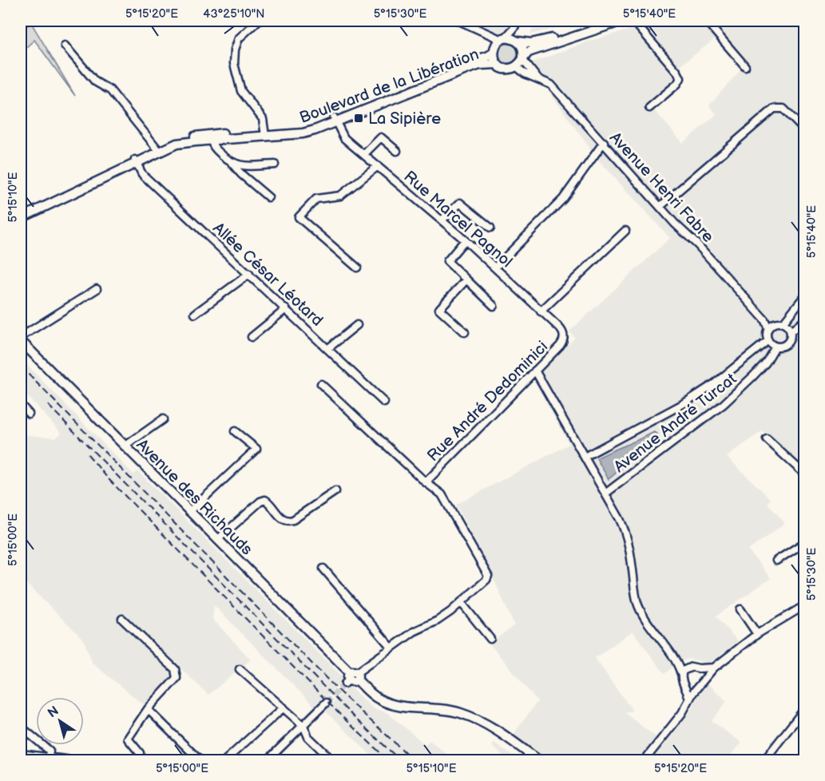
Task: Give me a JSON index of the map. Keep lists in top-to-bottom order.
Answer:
{
  "streets": {
    "street": [
      "Boulevard de la Libération",
      "Avenue Henri Fabre",
      "Rue Marcel Pagnol",
      "Allée César Léotard",
      "Rue André Dedominici",
      "Avenue André Turcat",
      "Avenue des Richauds"
    ]
  },
  "crossings": [
    ["Boulevard de la Libération", "Avenue Henri Fabre"],
    ["Boulevard de la Libération", "Rue Marcel Pagnol"],
    ["Boulevard de la Libération", "Allée César Léotard"],
    ["Avenue Henri Fabre", "Avenue André Turcat"],
    ["Rue Marcel Pagnol", "Rue André Dedominici"]
  ],
  "places": {
    "transit": ["La Sipière"]
  },
  "north": "top left",
  "coordinates": [
    "5°15'20\"E",
    "43°25'10\"N",
    "5°15'30\"E",
    "5°15'40\"E",
    "5°15'10\"E",
    "5°15'00\"E"
  ]
}
